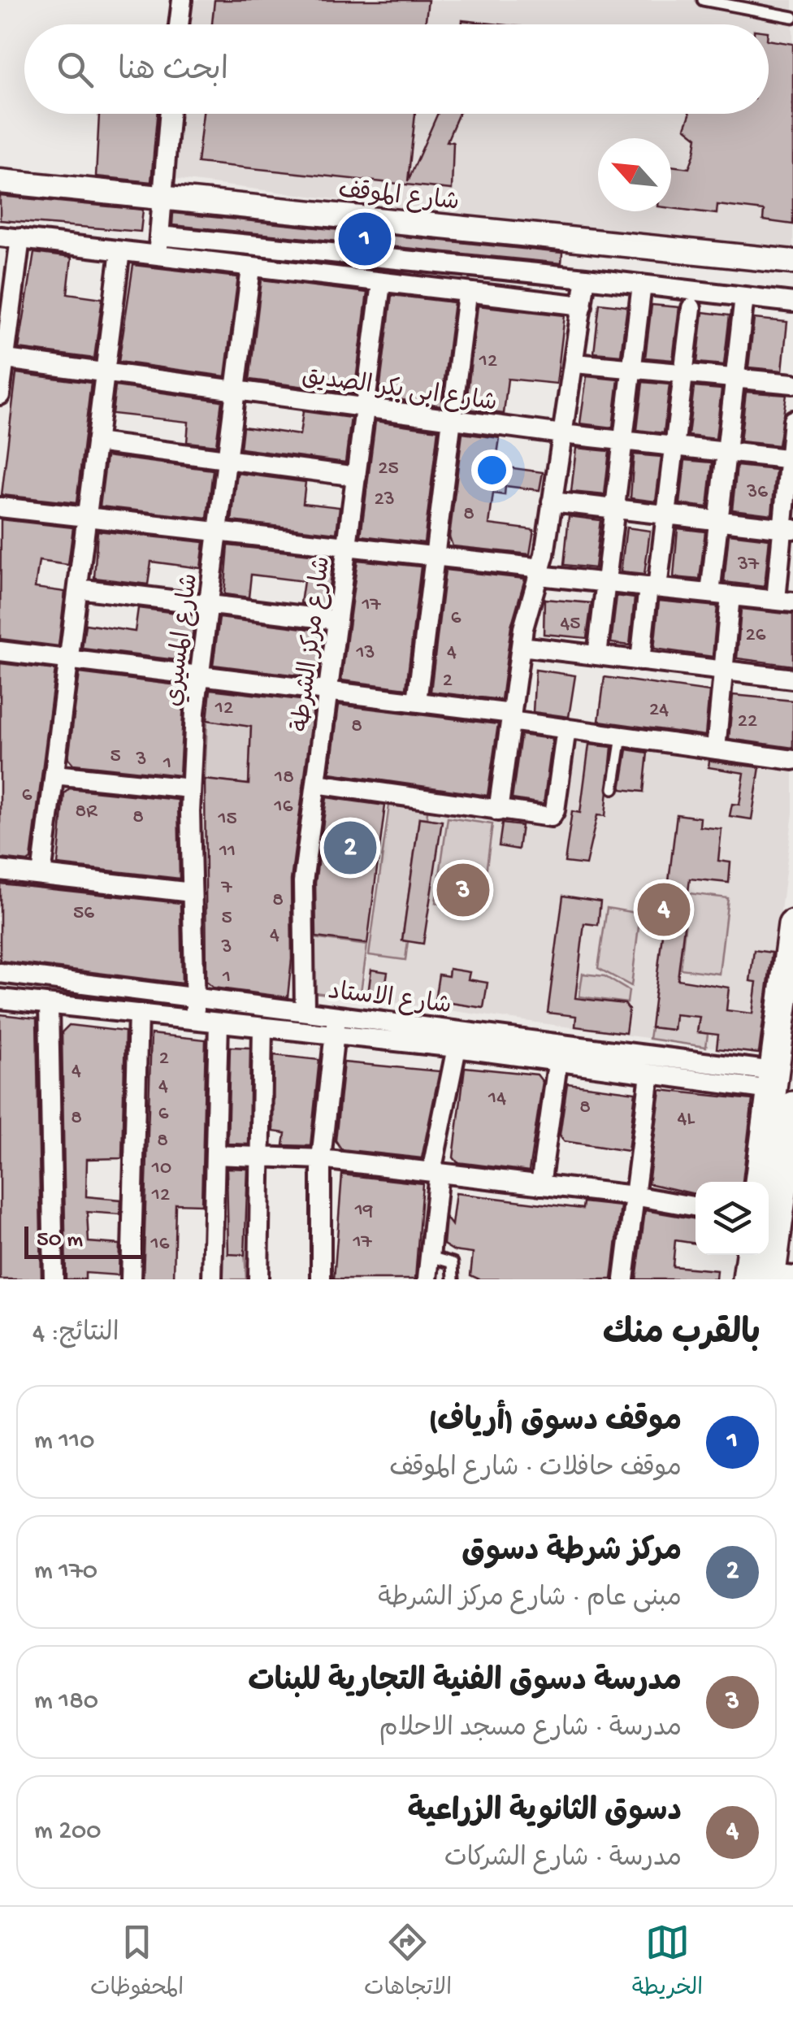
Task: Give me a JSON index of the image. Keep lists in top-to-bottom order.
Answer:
{
  "streets": {
    "street": [
      "شارع الموقف",
      "شارع ابى بكر الصديق",
      "شارع المسيري",
      "شارع مركز الشرطة",
      "شارع الاستاد"
    ]
  },
  "crossings": [
    ["شارع ابى بكر الصديق", "شارع المسيري"],
    ["شارع ابى بكر الصديق", "شارع مركز الشرطة"],
    ["شارع المسيري", "شارع الاستاد"],
    ["شارع مركز الشرطة", "شارع الاستاد"]
  ],
  "house_numbers": [
    "12",
    "25",
    "36",
    "23",
    "8",
    "37",
    "17",
    "6",
    "45",
    "26",
    "4",
    "13",
    "2",
    "12",
    "24",
    "22",
    "8",
    "5",
    "3",
    "1",
    "18",
    "6",
    "16",
    "8R",
    "8",
    "15",
    "11",
    "7",
    "8",
    "56",
    "5",
    "4",
    "3",
    "1",
    "2",
    "4",
    "4",
    "14",
    "8",
    "6",
    "8",
    "4L",
    "8",
    "10",
    "12",
    "19",
    "17",
    "16"
  ],
  "scale_bar": "50 m",
  "north": "top left",
  "page": {
    "search": "ابحث هنا",
    "pins": [
      "1",
      "2",
      "3",
      "4"
    ],
    "scale": "50 m",
    "heading": ["بالقرب منك", "النتائج: 4"],
    "list": [
      {
        "mark": "1",
        "name": "موقف دسوق (أرياف)",
        "note": "موقف حافلات · شارع الموقف",
        "value": "110 m"
      },
      {
        "mark": "2",
        "name": "مركز شرطة دسوق",
        "note": "مبنى عام · شارع مركز الشرطة",
        "value": "170 m"
      },
      {
        "mark": "3",
        "name": "مدرسة دسوق الفنية التجارية للبنات",
        "note": "مدرسة · شارع مسجد الاحلام",
        "value": "180 m"
      },
      {
        "mark": "4",
        "name": "دسوق الثانوية الزراعية",
        "note": "مدرسة · شارع الشركات",
        "value": "200 m"
      }
    ],
    "nav": ["الخريطة", "الاتجاهات", "المحفوظات"]
  }
}
